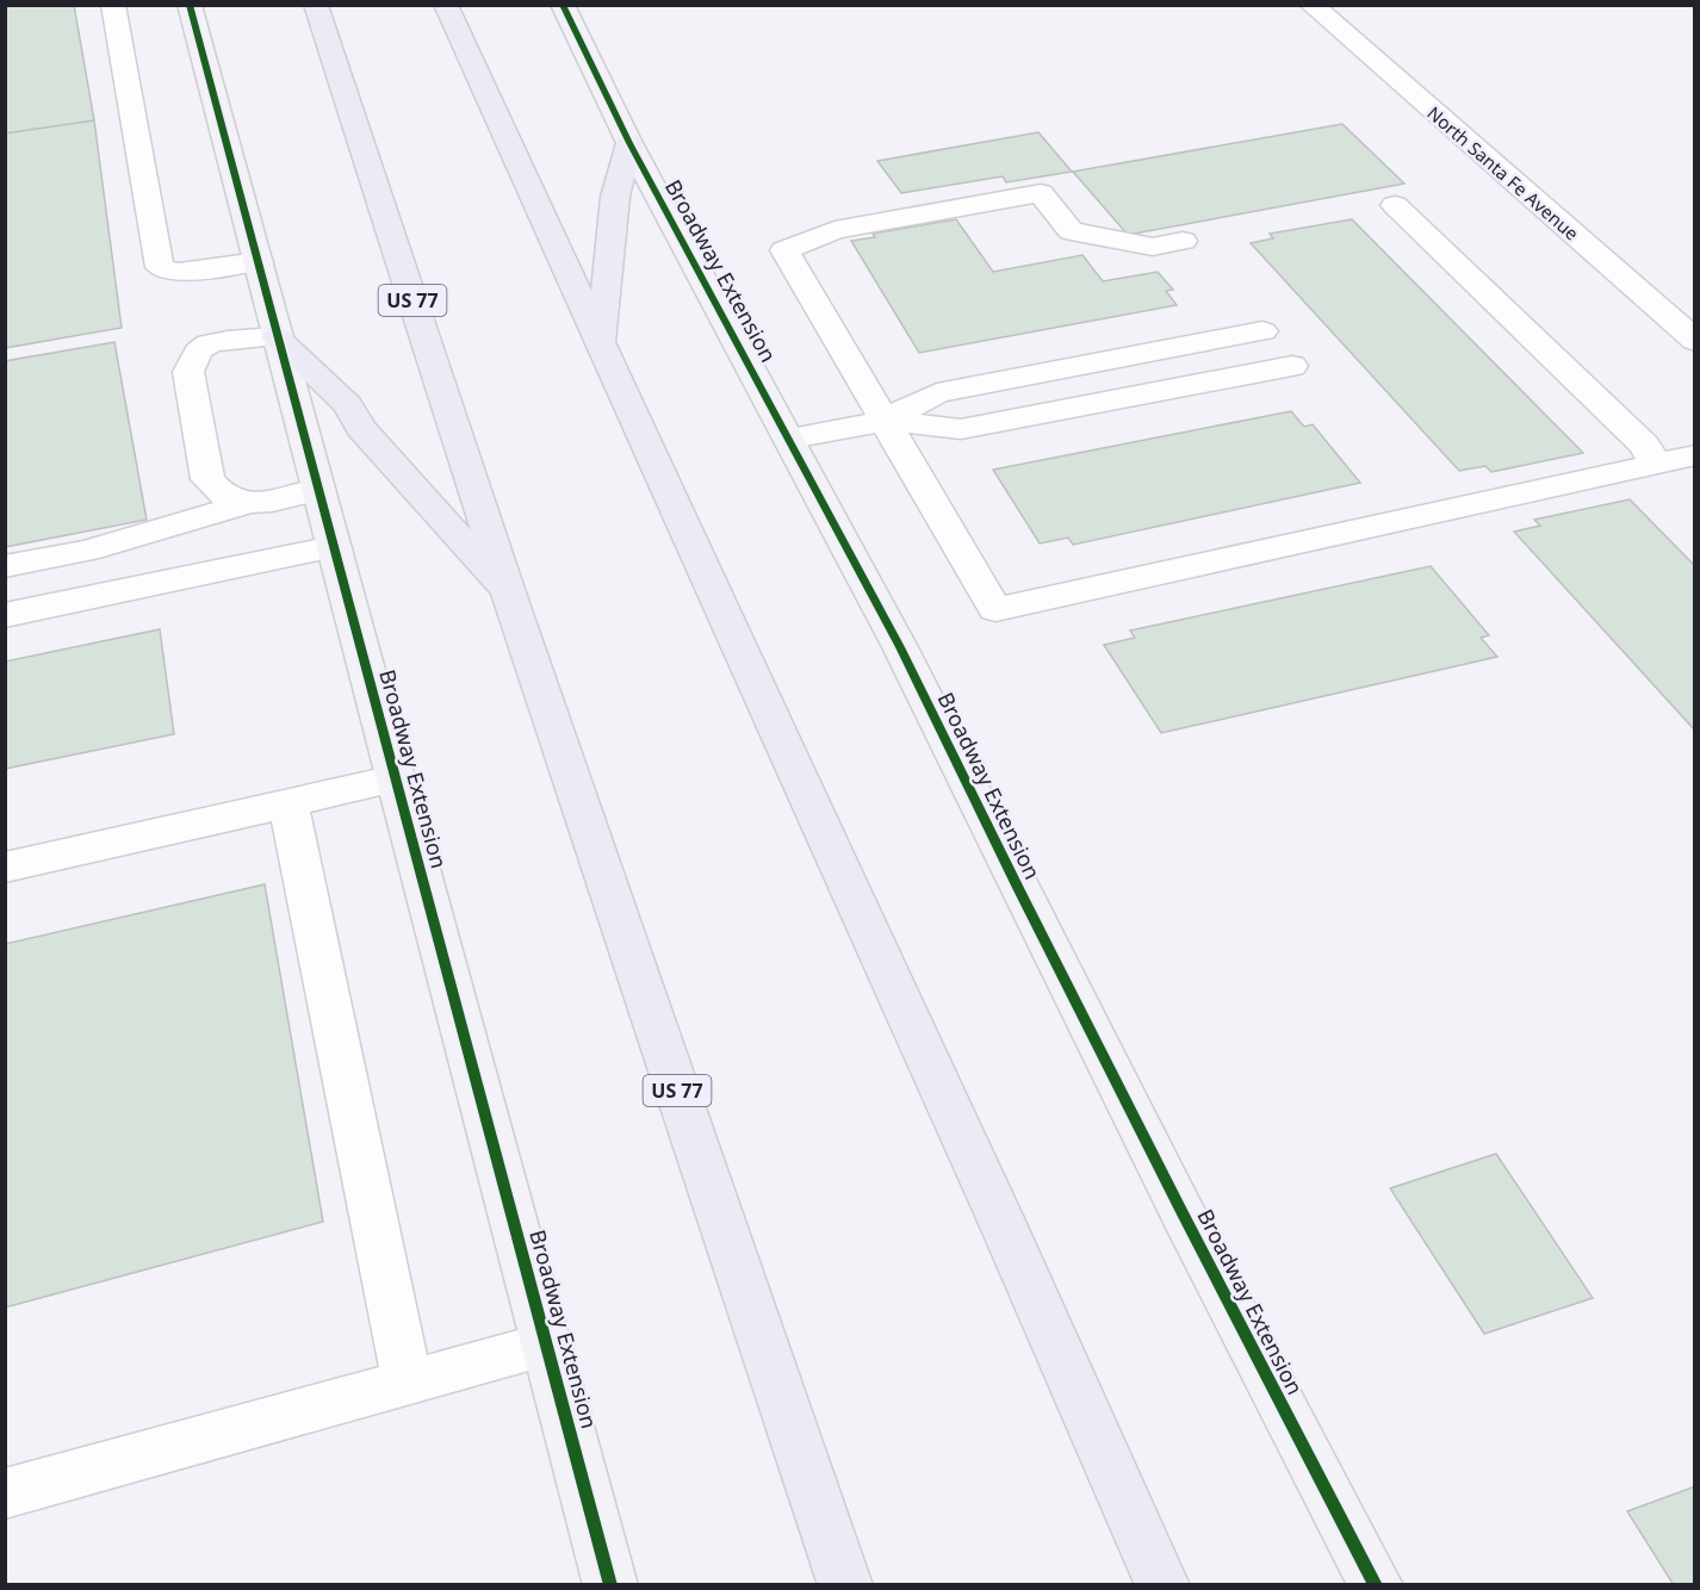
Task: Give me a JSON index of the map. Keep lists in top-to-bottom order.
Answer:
{
  "streets": {
    "highway": ["US 77"],
    "main road": ["Broadway Extension"],
    "street": ["North Santa Fe Avenue"]
  }
}
